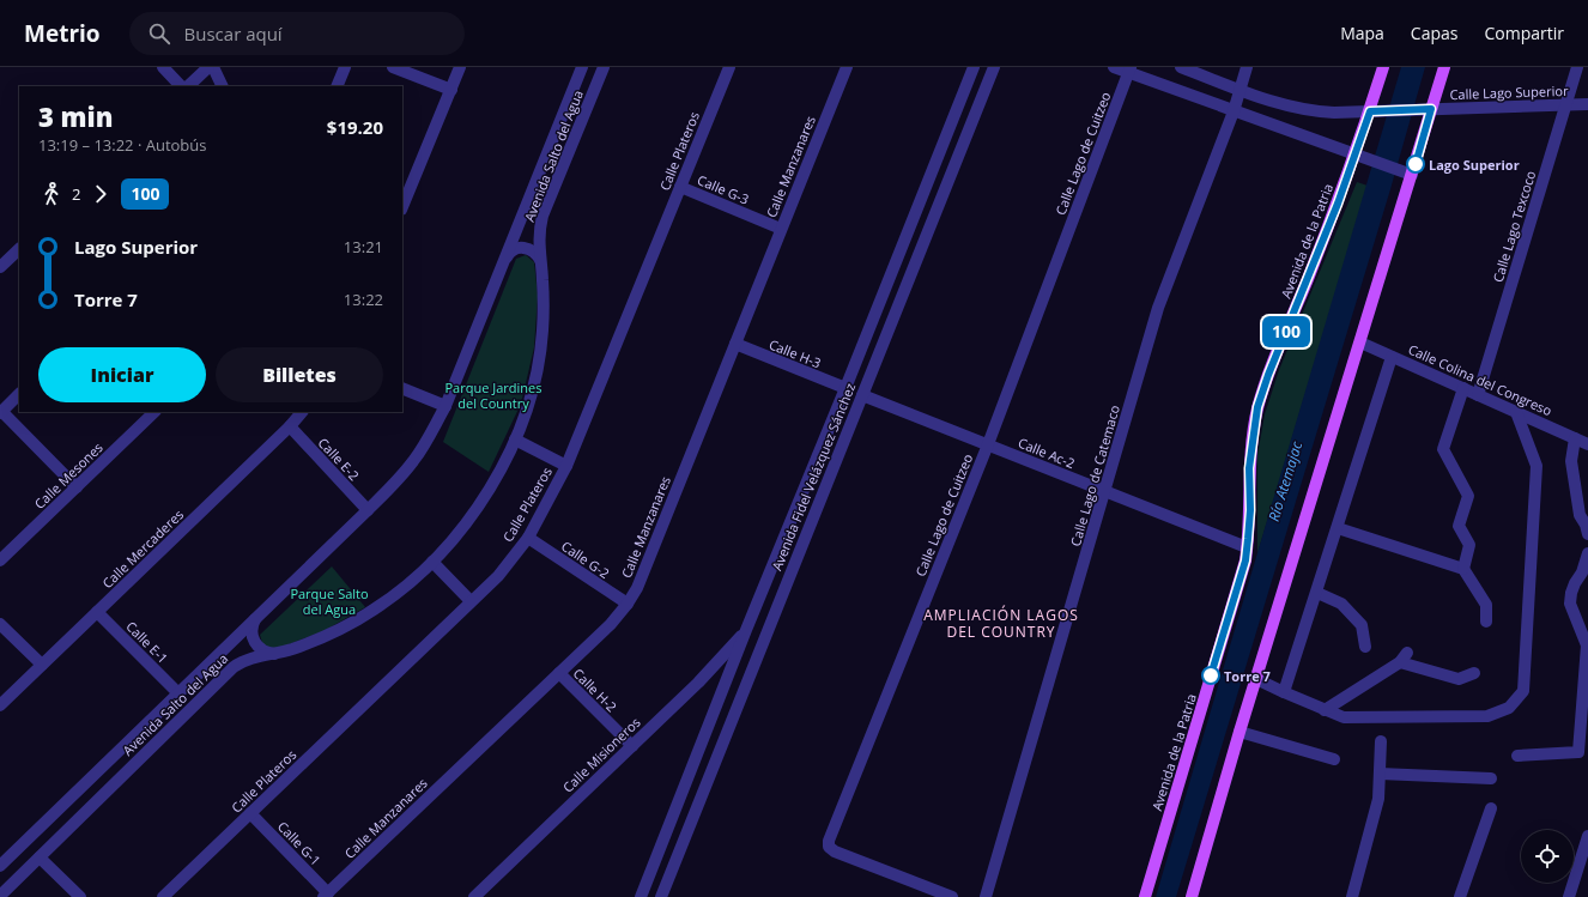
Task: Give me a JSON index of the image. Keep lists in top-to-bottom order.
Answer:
{
  "streets": {
    "main road": ["Avenida de la Patria"],
    "street": [
      "Calle Lago Superior",
      "Calle Plateros",
      "Calle Lago de Cuitzeo",
      "Avenida Salto del Agua",
      "Calle Manzanares",
      "Calle G-3",
      "Calle Lago Texcoco",
      "Calle H-3",
      "Calle Colina del Congreso",
      "Calle Ac-2",
      "Calle E-2",
      "Calle Mesones",
      "Calle Lago de Catemaco",
      "Avenida Fidel Velázquez Sánchez",
      "Calle Mercaderes",
      "Calle G-2",
      "Calle E-1",
      "Calle H-2",
      "Calle Misioneros",
      "Calle G-1"
    ]
  },
  "crossings": [
    ["Calle Lago Superior", "Calle Lago Texcoco"],
    ["Calle Lago Superior", "Avenida de la Patria"],
    ["Calle Plateros", "Calle G-3"],
    ["Calle Plateros", "Calle G-2"],
    ["Calle Plateros", "Calle G-1"],
    ["Calle Lago de Cuitzeo", "Calle Ac-2"],
    ["Avenida Salto del Agua", "Calle E-2"],
    ["Avenida Salto del Agua", "Calle E-1"],
    ["Calle Manzanares", "Calle G-3"],
    ["Calle Manzanares", "Calle H-3"],
    ["Calle Manzanares", "Calle G-2"],
    ["Calle Manzanares", "Calle H-2"],
    ["Calle Manzanares", "Calle G-1"],
    ["Calle Lago Texcoco", "Calle Colina del Congreso"],
    ["Avenida de la Patria", "Calle Ac-2"],
    ["Calle H-3", "Avenida Fidel Velázquez Sánchez"],
    ["Calle Ac-2", "Calle Lago de Catemaco"],
    ["Calle Ac-2", "Avenida Fidel Velázquez Sánchez"],
    ["Calle E-2", "Calle Mercaderes"],
    ["Avenida Fidel Velázquez Sánchez", "Calle Misioneros"],
    ["Calle Mercaderes", "Calle E-1"],
    ["Calle H-2", "Calle Misioneros"]
  ],
  "districts": ["AMPLIACIÓN LAGOS DEL COUNTRY"],
  "water": ["Río Atemajac"],
  "parks": ["Parque Jardines del Country", "Parque Salto del Agua"],
  "places": ["Lago Superior", "Torre 7"],
  "lines": ["bus line 100"],
  "page": {
    "header": "Metrio",
    "search": "Buscar aquí",
    "nav": ["Mapa", "Capas", "Compartir"],
    "on_map": "100",
    "heading": ["3 min", "13:19 – 13:22 · Autobús", "$19.20"],
    "legs": ["2", "100"],
    "list": [
      {
        "name": "Lago Superior",
        "value": "13:21"
      },
      {
        "name": "Torre 7",
        "value": "13:22"
      }
    ],
    "buttons": ["Iniciar", "Billetes"]
  }
}
